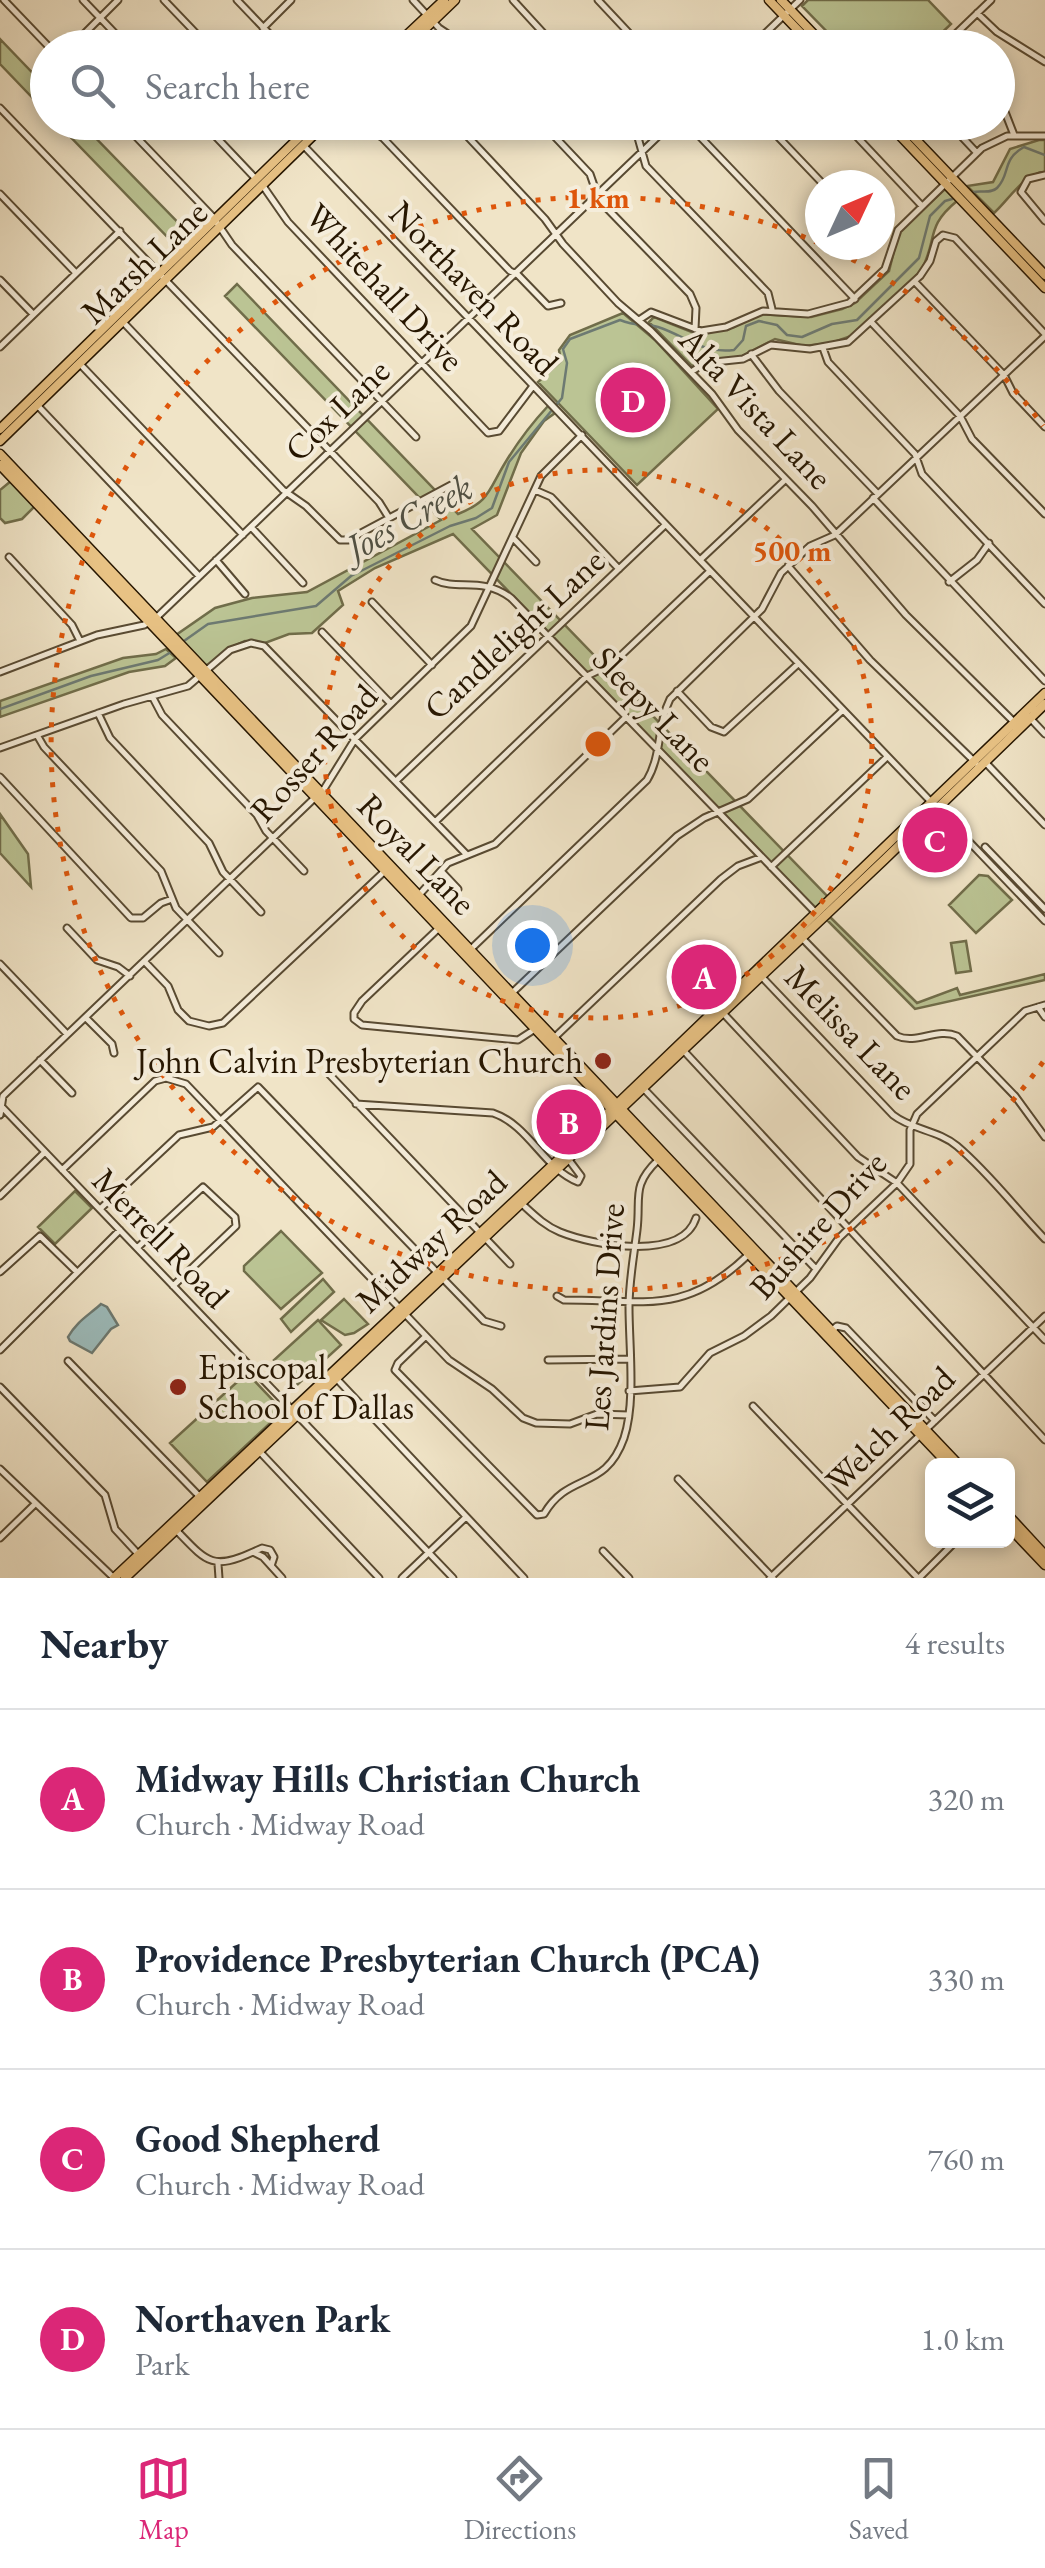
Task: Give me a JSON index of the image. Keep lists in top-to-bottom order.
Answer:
{
  "streets": {
    "main road": ["Marsh Lane", "Royal Lane", "Midway Road"],
    "street": [
      "Whitehall Drive",
      "Northaven Road",
      "Alta Vista Lane",
      "Cox Lane",
      "Candlelight Lane",
      "Sleepy Lane",
      "Rosser Road",
      "Melissa Lane",
      "Bushire Drive",
      "Merrell Road",
      "Les Jardins Drive",
      "Welch Road"
    ]
  },
  "crossings": [
    ["Marsh Lane", "Whitehall Drive"],
    ["Marsh Lane", "Northaven Road"],
    ["Whitehall Drive", "Northaven Road"],
    ["Whitehall Drive", "Cox Lane"],
    ["Northaven Road", "Cox Lane"],
    ["Northaven Road", "Candlelight Lane"],
    ["Northaven Road", "Rosser Road"],
    ["Northaven Road", "Midway Road"],
    ["Alta Vista Lane", "Cox Lane"],
    ["Alta Vista Lane", "Midway Road"],
    ["Cox Lane", "Royal Lane"],
    ["Candlelight Lane", "Sleepy Lane"],
    ["Sleepy Lane", "Rosser Road"],
    ["Sleepy Lane", "Midway Road"],
    ["Rosser Road", "Royal Lane"],
    ["Rosser Road", "Merrell Road"],
    ["Royal Lane", "Bushire Drive"],
    ["Royal Lane", "Midway Road"],
    ["Royal Lane", "Les Jardins Drive"],
    ["Royal Lane", "Welch Road"],
    ["Melissa Lane", "Bushire Drive"],
    ["Melissa Lane", "Midway Road"],
    ["Bushire Drive", "Les Jardins Drive"],
    ["Merrell Road", "Midway Road"]
  ],
  "water": ["Joes Creek"],
  "places": ["John Calvin Presbyterian Church", "Episcopal School of Dallas"],
  "north": "top right",
  "page": {
    "search": "Search here",
    "pins": [
      "D",
      "C",
      "A",
      "B"
    ],
    "heading": ["Nearby", "4 results"],
    "list": [
      {
        "mark": "A",
        "name": "Midway Hills Christian Church",
        "note": "Church · Midway Road",
        "value": "320 m"
      },
      {
        "mark": "B",
        "name": "Providence Presbyterian Church (PCA)",
        "note": "Church · Midway Road",
        "value": "330 m"
      },
      {
        "mark": "C",
        "name": "Good Shepherd",
        "note": "Church · Midway Road",
        "value": "760 m"
      },
      {
        "mark": "D",
        "name": "Northaven Park",
        "note": "Park",
        "value": "1.0 km"
      }
    ],
    "nav": ["Map", "Directions", "Saved"]
  },
  "rings": ["1 km", "500 m"]
}
